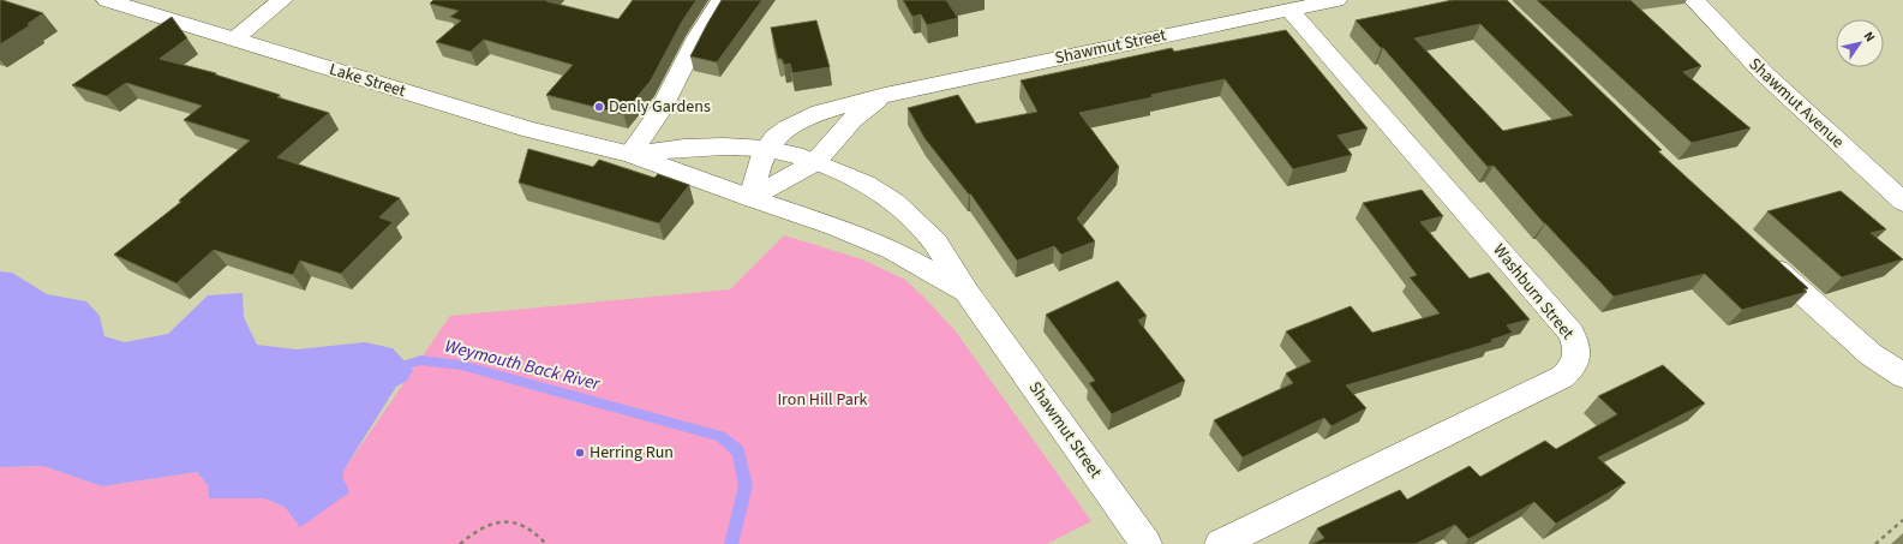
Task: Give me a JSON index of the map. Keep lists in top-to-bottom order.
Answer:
{
  "streets": {
    "street": [
      "Shawmut Street",
      "Lake Street",
      "Shawmut Avenue",
      "Washburn Street"
    ]
  },
  "crossings": [
    ["Shawmut Street", "Lake Street"],
    ["Shawmut Street", "Washburn Street"]
  ],
  "water": ["Weymouth Back River"],
  "parks": ["Iron Hill Park"],
  "places": ["Denly Gardens", "Herring Run"],
  "north": "top right"
}
